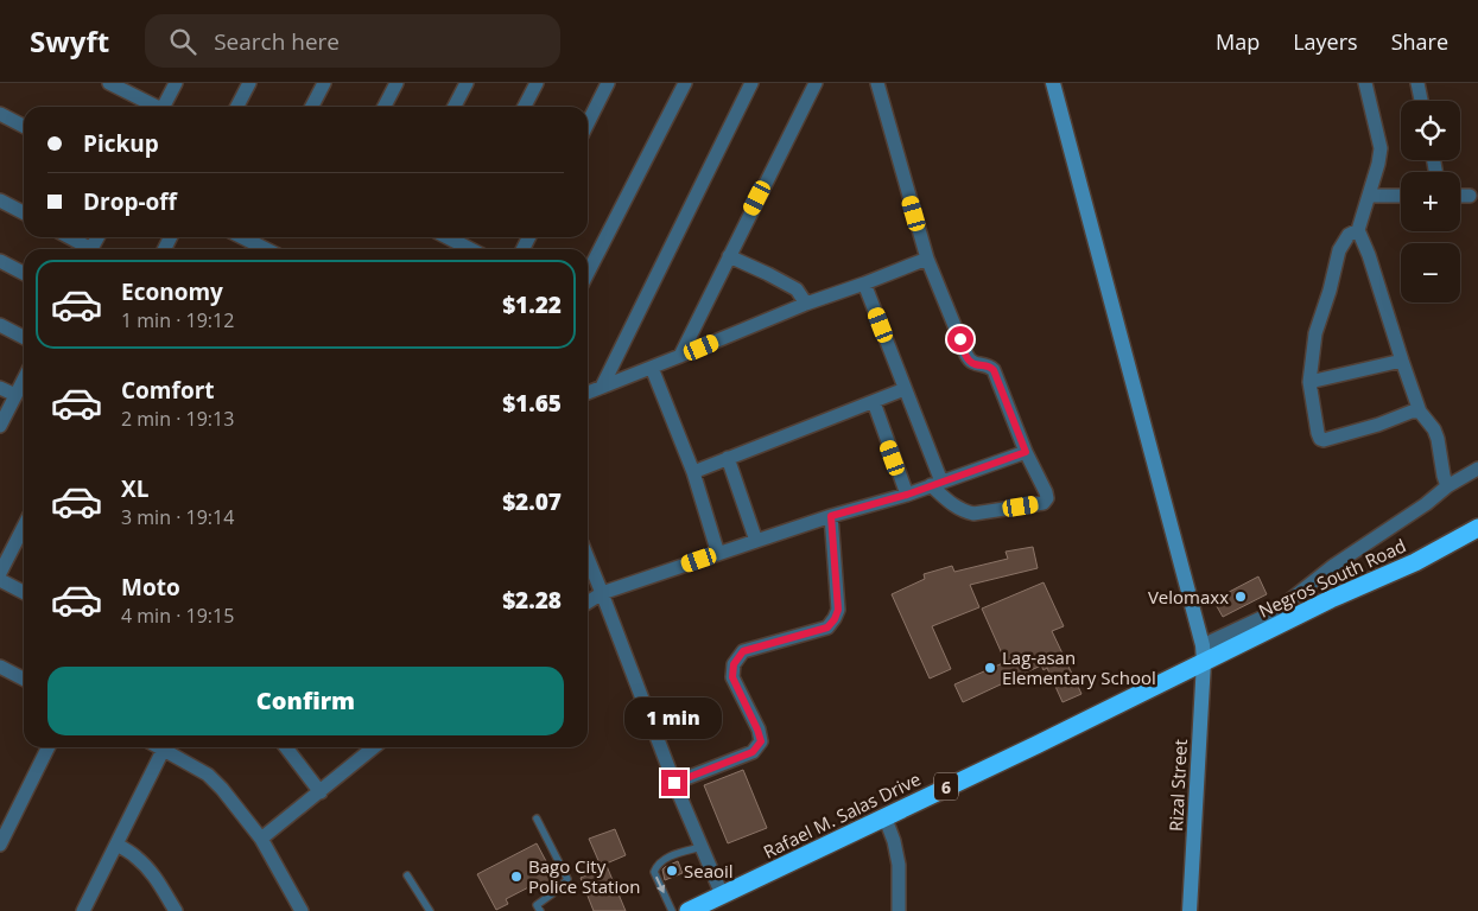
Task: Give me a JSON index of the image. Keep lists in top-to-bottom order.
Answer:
{
  "streets": {
    "highway": ["Negros South Road", "6", "Rafael M. Salas Drive"],
    "street": ["Rizal Street"]
  },
  "crossings": [
    ["Negros South Road", "Rizal Street"],
    ["Negros South Road", "Rafael M. Salas Drive"],
    ["Rizal Street", "Rafael M. Salas Drive"]
  ],
  "places": [
    "Velomaxx",
    "Lag-asan Elementary School",
    "Seaoil",
    "Bago City Police Station"
  ],
  "page": {
    "header": "Swyft",
    "search": "Search here",
    "nav": ["Map", "Layers", "Share"],
    "map_buttons": ["+", "−"],
    "banner": ["Pickup", "Drop-off"],
    "list": [
      {
        "name": "Economy",
        "note": "1 min · 19:12",
        "value": "$1.22"
      },
      {
        "name": "Comfort",
        "note": "2 min · 19:13",
        "value": "$1.65"
      },
      {
        "name": "XL",
        "note": "3 min · 19:14",
        "value": "$2.07"
      },
      {
        "name": "Moto",
        "note": "4 min · 19:15",
        "value": "$2.28"
      }
    ],
    "buttons": "Confirm",
    "bubble": "1 min"
  }
}
